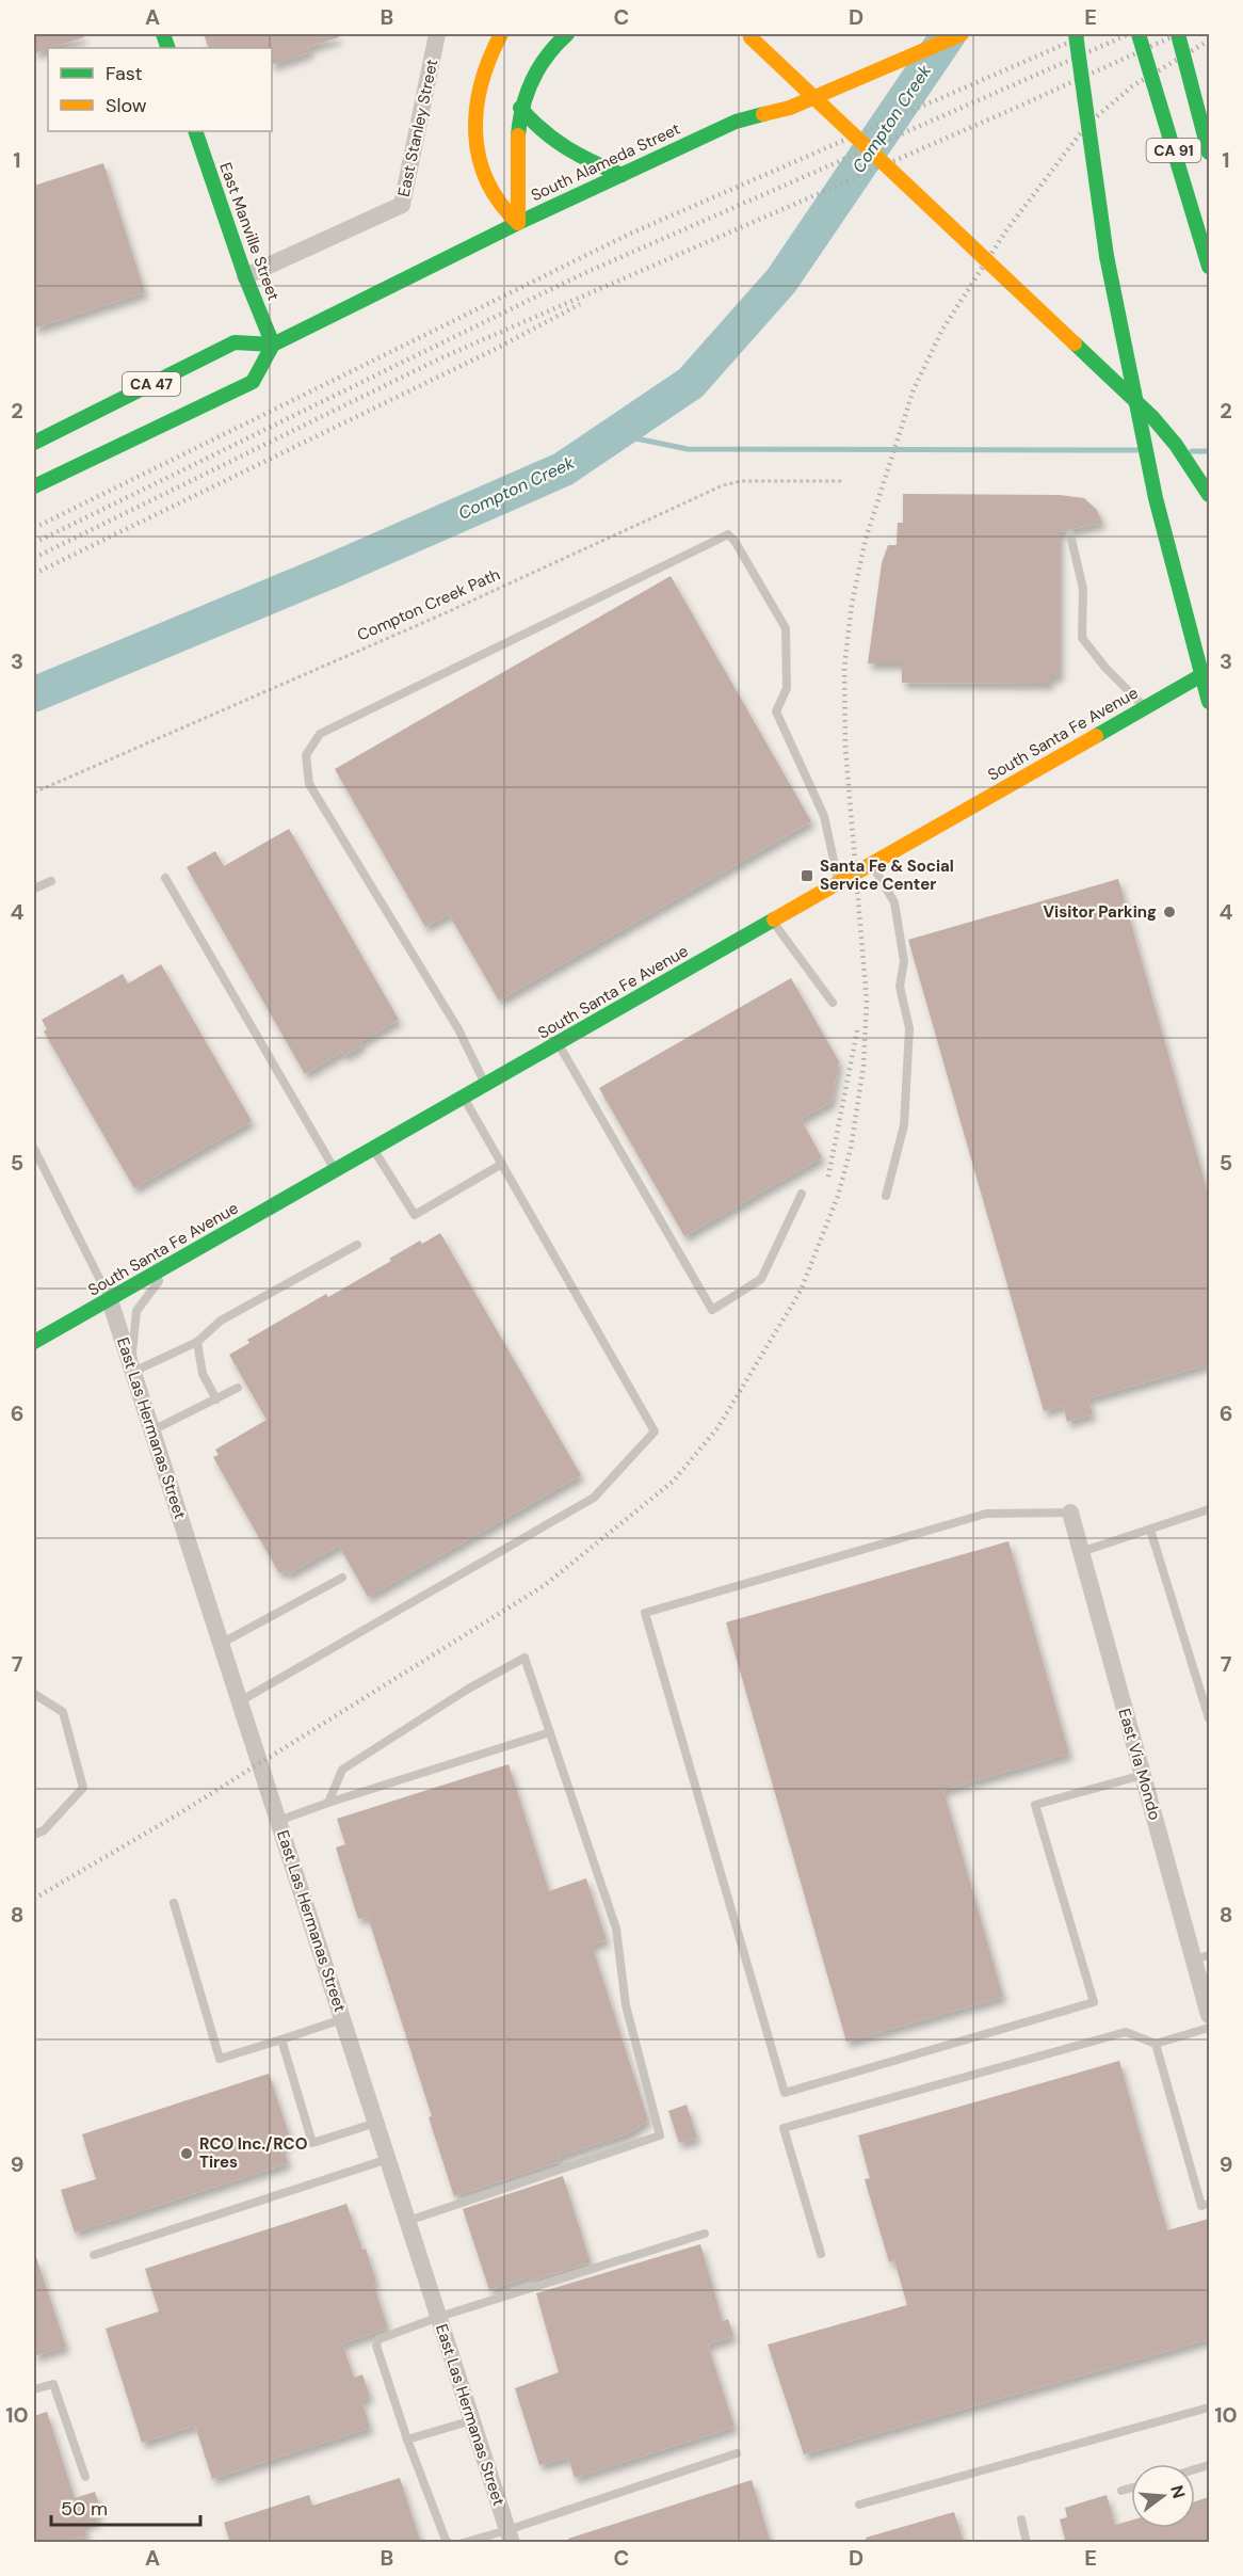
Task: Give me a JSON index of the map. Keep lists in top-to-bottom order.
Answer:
{
  "streets": {
    "main road": [
      "CA 91",
      "South Alameda Street",
      "East Manville Street",
      "CA 47",
      "South Santa Fe Avenue"
    ],
    "street": ["East Stanley Street", "East Las Hermanas Street", "East Via Mondo"],
    "path": ["Compton Creek Path"]
  },
  "crossings": [
    ["East Stanley Street", "East Manville Street"],
    ["South Alameda Street", "East Manville Street"],
    ["South Alameda Street", "CA 47"],
    ["East Manville Street", "CA 47"],
    ["South Santa Fe Avenue", "East Las Hermanas Street"]
  ],
  "water": ["Compton Creek"],
  "places": {
    "transit": ["Santa Fe & Social Service Center"],
    "other": ["Visitor Parking", "RCO Inc./RCO Tires"]
  },
  "legend": ["Fast", "Slow"],
  "scale_bar": "50 m",
  "north": "right",
  "grid": {
    "columns": [
      "A",
      "B",
      "C",
      "D",
      "E"
    ],
    "rows": [
      "1",
      "2",
      "3",
      "4",
      "5",
      "6",
      "7",
      "8",
      "9",
      "10"
    ]
  }
}
